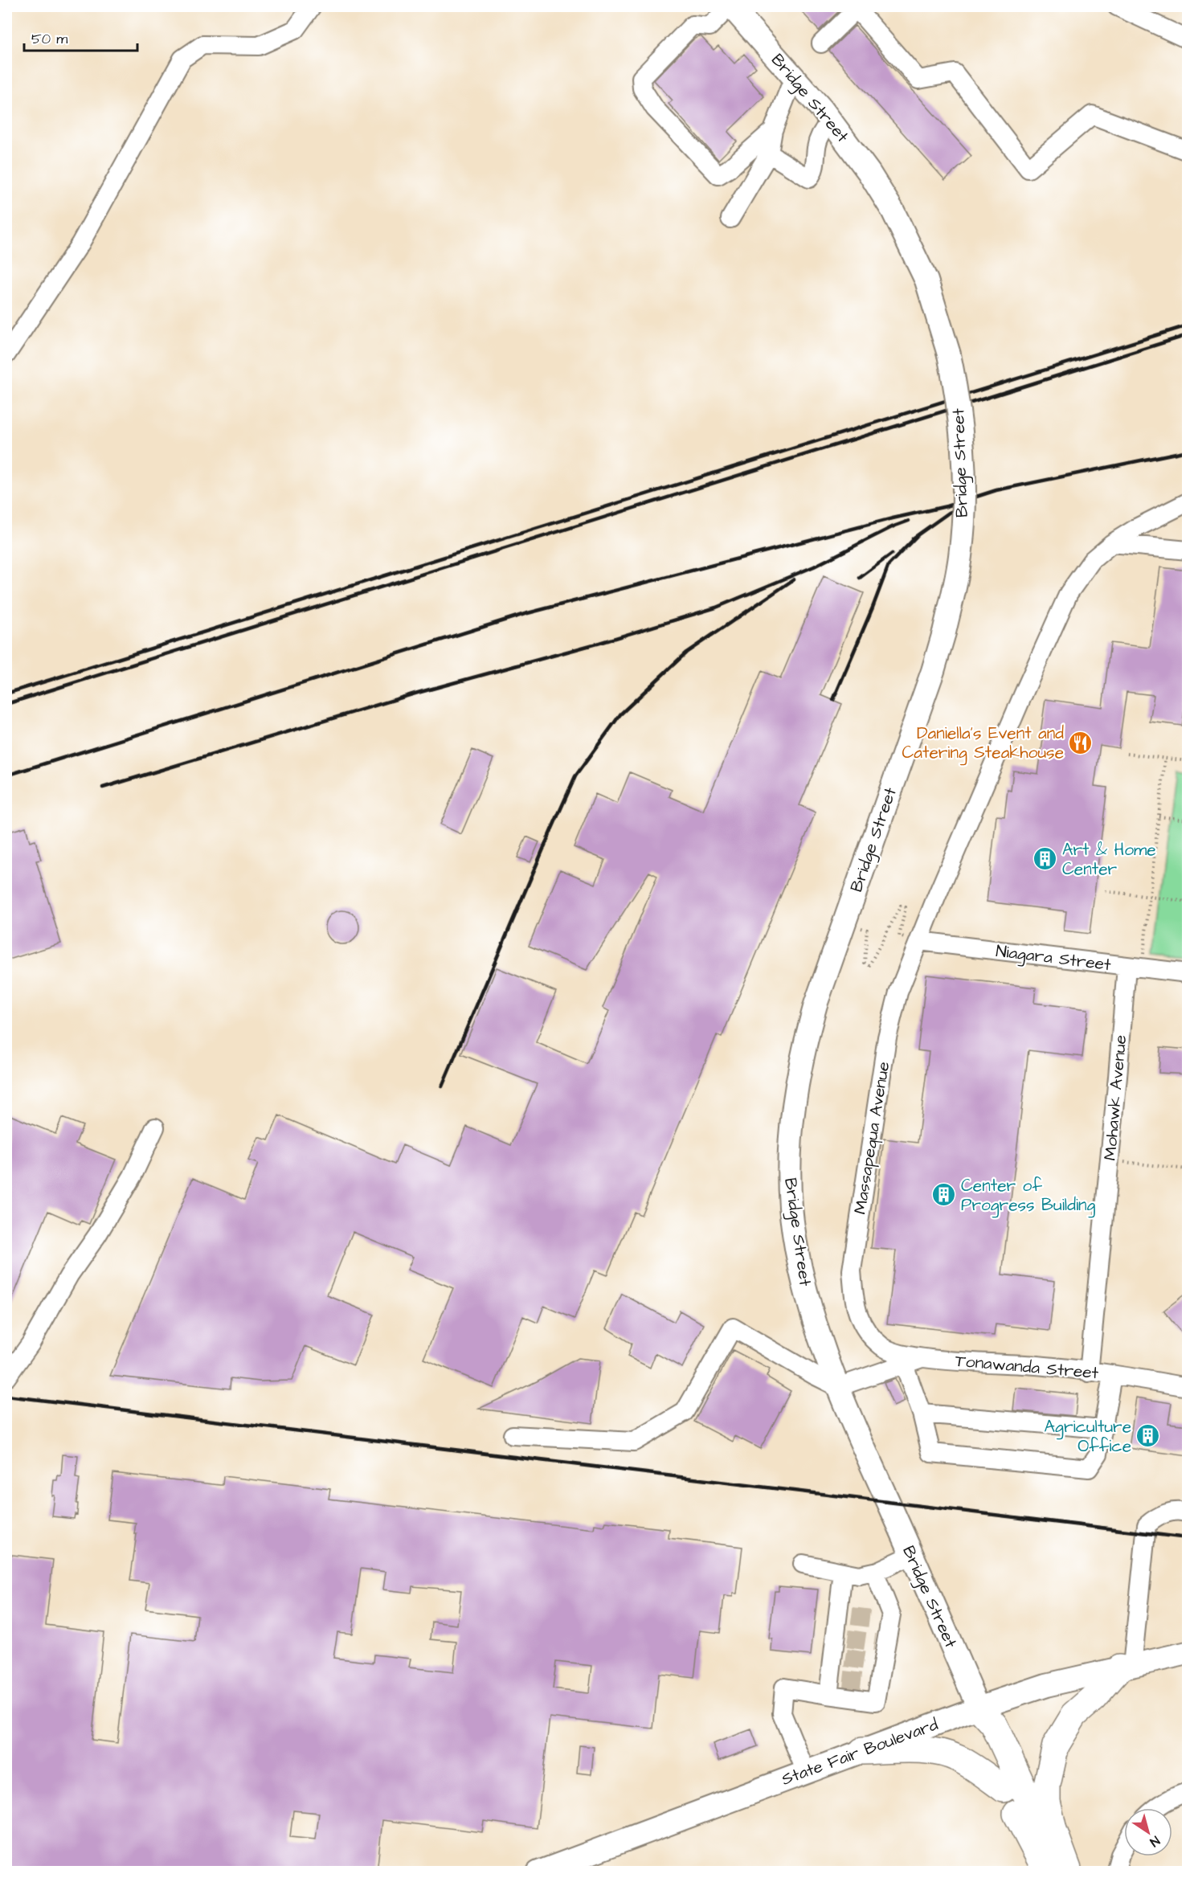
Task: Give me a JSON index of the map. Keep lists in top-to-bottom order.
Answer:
{
  "streets": {
    "main road": ["Bridge Street", "State Fair Boulevard"],
    "lane": [
      "Niagara Street",
      "Mohawk Avenue",
      "Massapequa Avenue",
      "Tonawanda Street"
    ]
  },
  "crossings": [
    ["Bridge Street", "State Fair Boulevard"],
    ["Niagara Street", "Mohawk Avenue"],
    ["Niagara Street", "Massapequa Avenue"],
    ["Mohawk Avenue", "Tonawanda Street"],
    ["Massapequa Avenue", "Tonawanda Street"]
  ],
  "places": {
    "restaurant": ["Daniella's Event and Catering Steakhouse"],
    "building": ["Art & Home Center", "Center of Progress Building", "Agriculture Office"]
  },
  "scale_bar": "50 m",
  "north": "bottom right"
}
